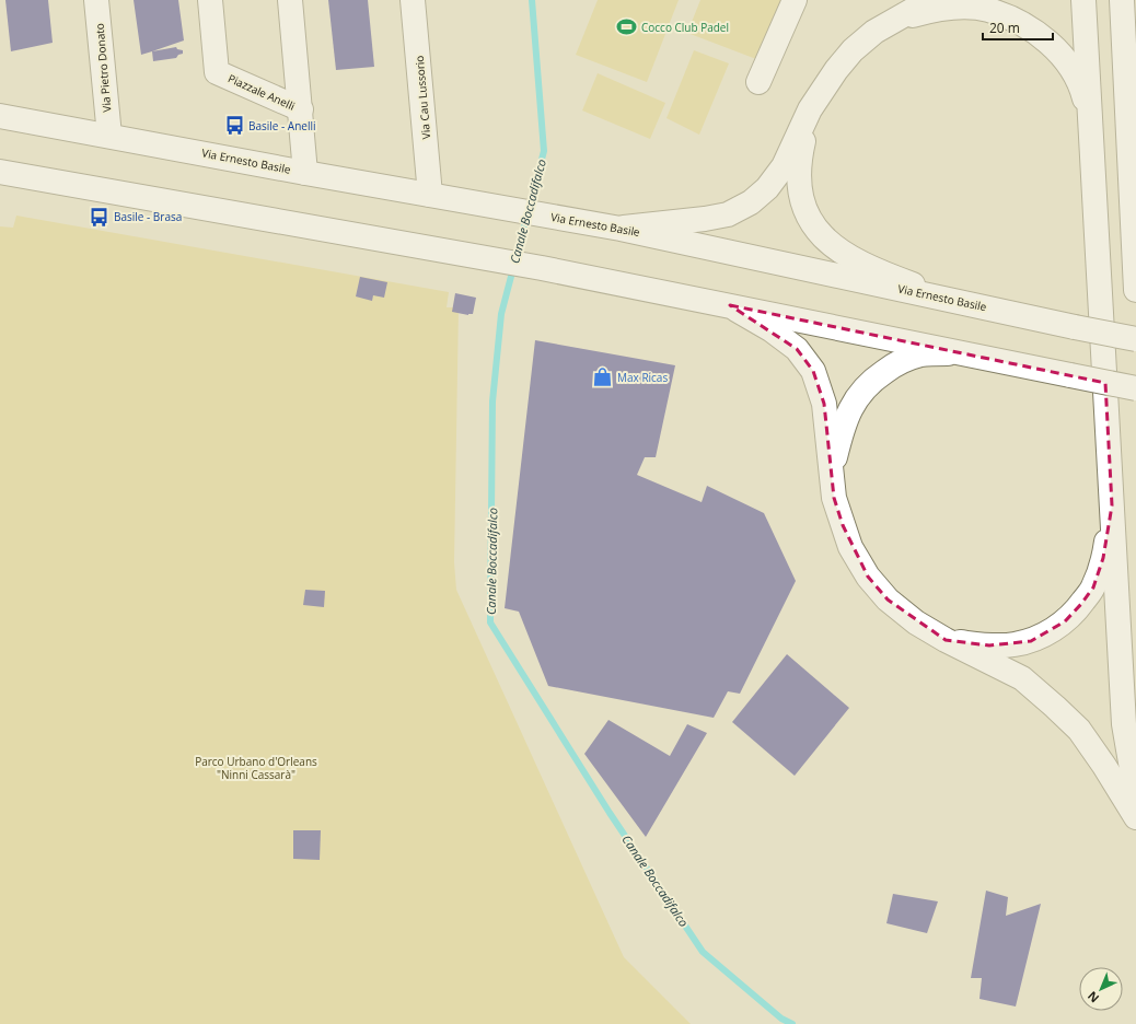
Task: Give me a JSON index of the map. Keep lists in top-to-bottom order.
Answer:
{
  "streets": {
    "street": [
      "Via Pietro Donato",
      "Piazzale Anelli",
      "Via Cau Lussorio",
      "Via Ernesto Basile"
    ]
  },
  "crossings": [
    ["Via Pietro Donato", "Via Ernesto Basile"],
    ["Via Cau Lussorio", "Via Ernesto Basile"]
  ],
  "water": ["Canale Boccadifalco"],
  "parks": ["Parco Urbano d'Orleans \"Ninni Cassarà\""],
  "places": {
    "sports": ["Cocco Club Padel"],
    "bus stop": ["Basile - Anelli", "Basile - Brasa"],
    "shop": ["Max Ricas"]
  },
  "scale_bar": "20 m",
  "north": "bottom left"
}
